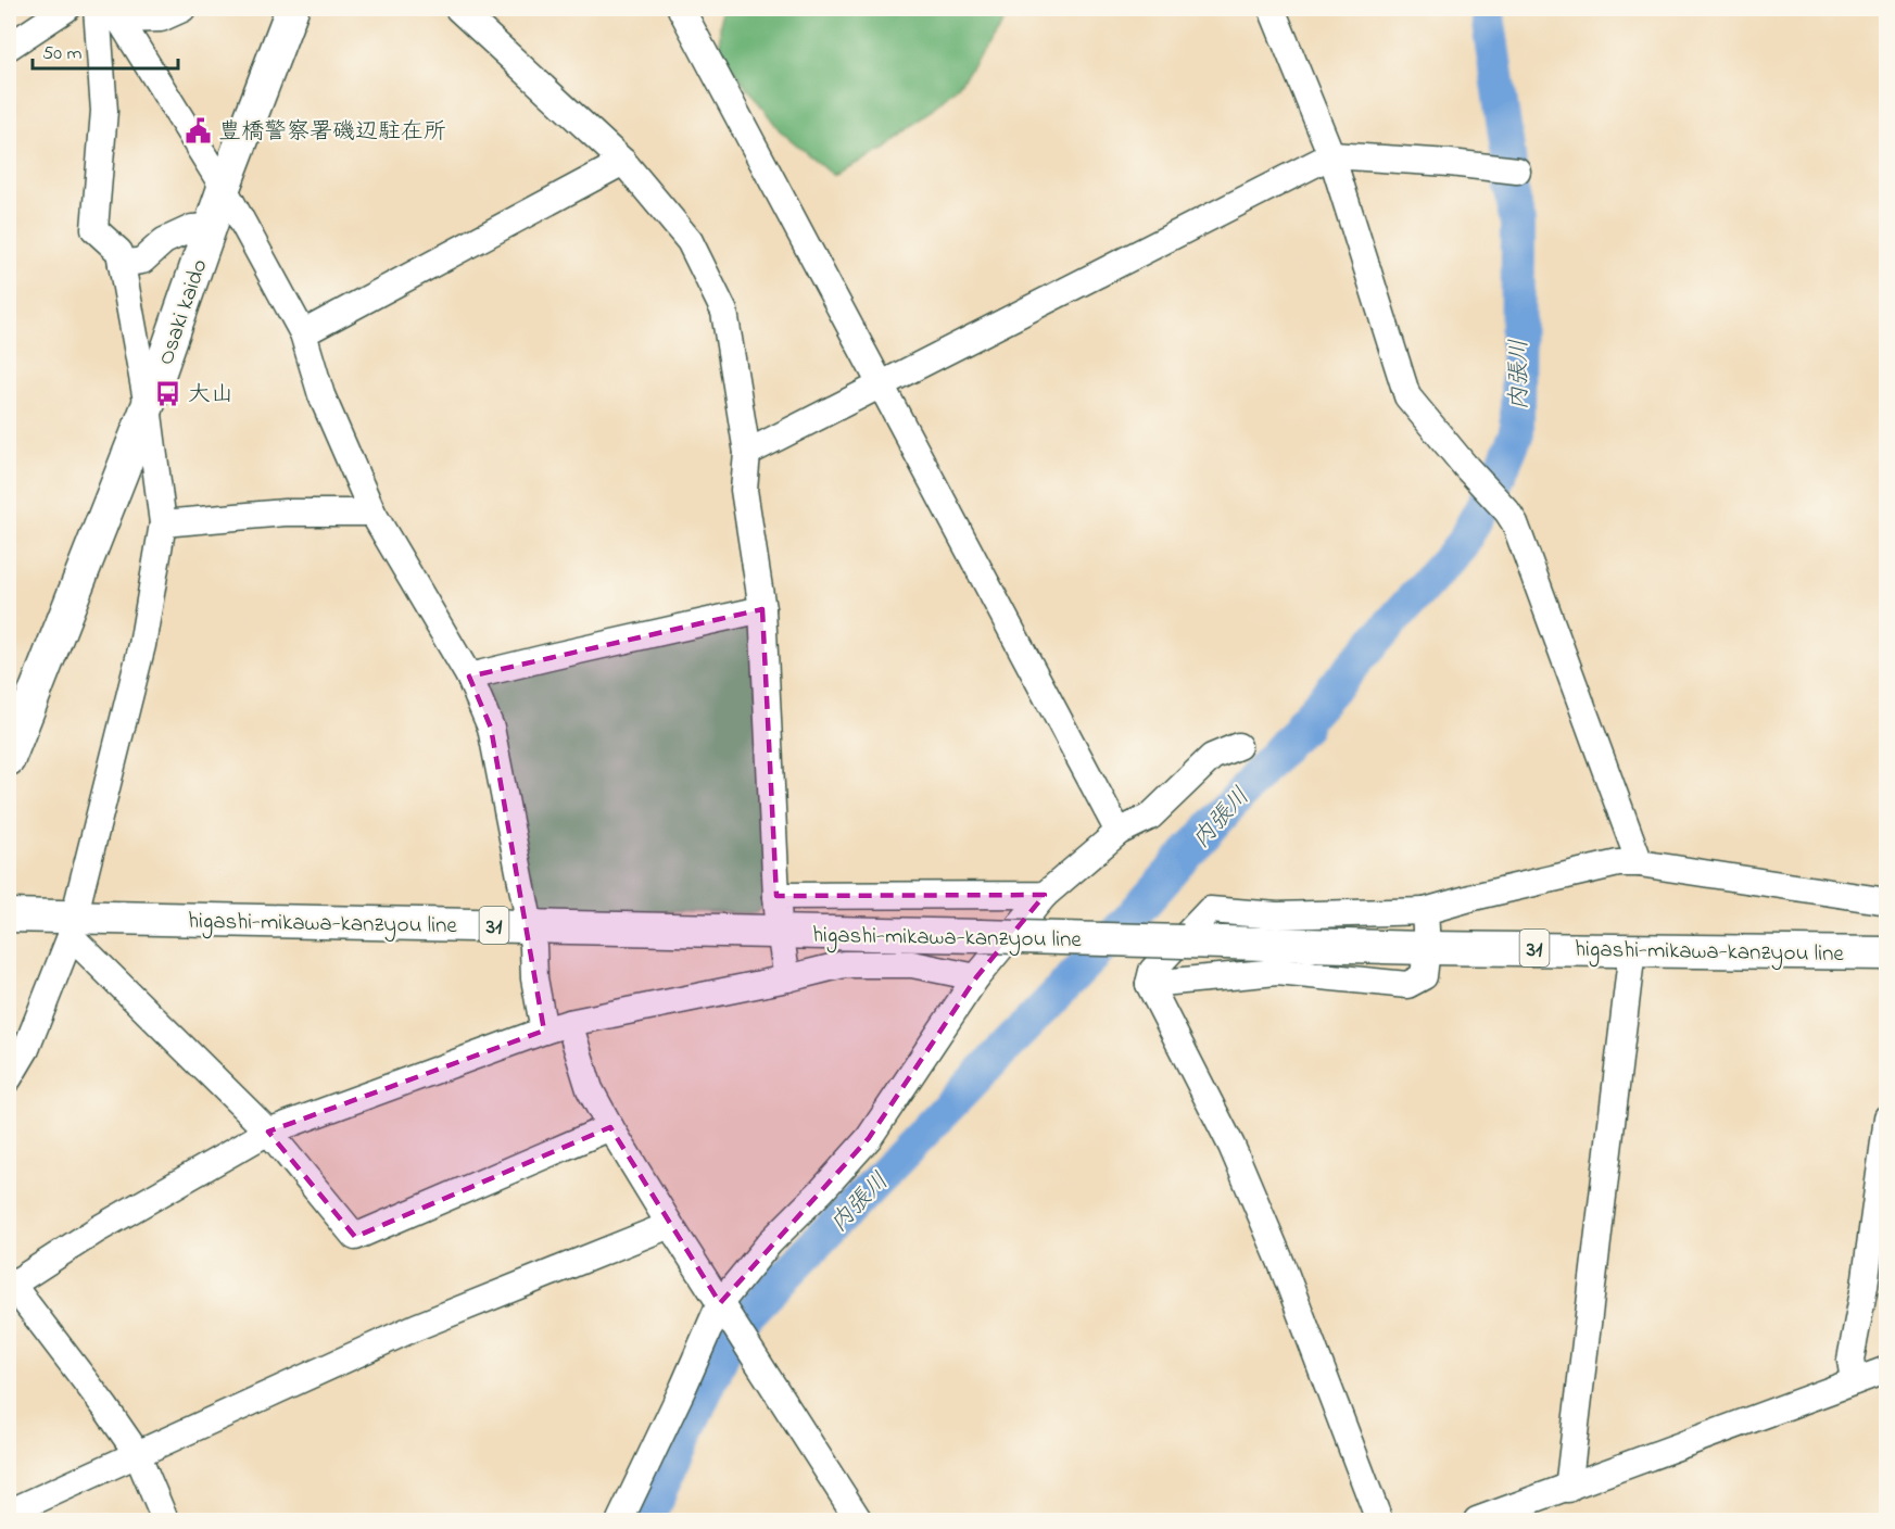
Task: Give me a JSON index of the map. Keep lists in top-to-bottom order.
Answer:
{
  "streets": {
    "main road": ["Osaki kaido", "higashi-mikawa-kanzyou line", "31"]
  },
  "water": ["内張川"],
  "places": {
    "public building": ["豊橋警察署磯辺駐在所"],
    "bus stop": ["大山"]
  },
  "scale_bar": "50 m"
}
